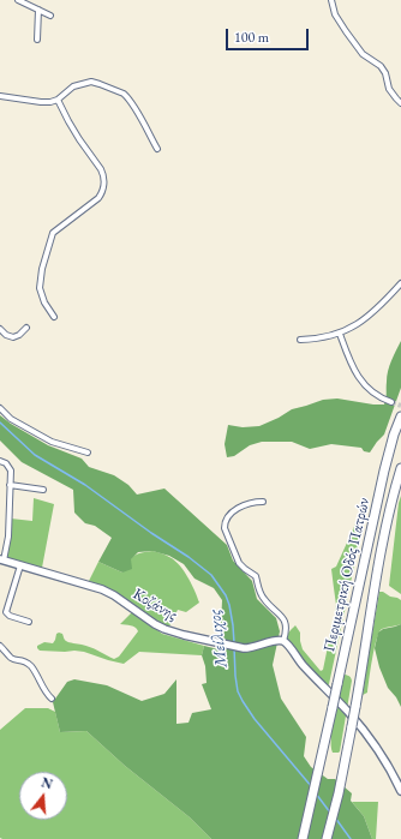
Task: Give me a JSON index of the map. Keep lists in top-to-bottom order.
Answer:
{
  "streets": {
    "highway": ["Περιμετρική Οδός Πατρών"],
    "street": ["Κοζάνης"]
  },
  "water": ["Μείλιχος"],
  "scale_bar": "100 m",
  "north": "top"
}
